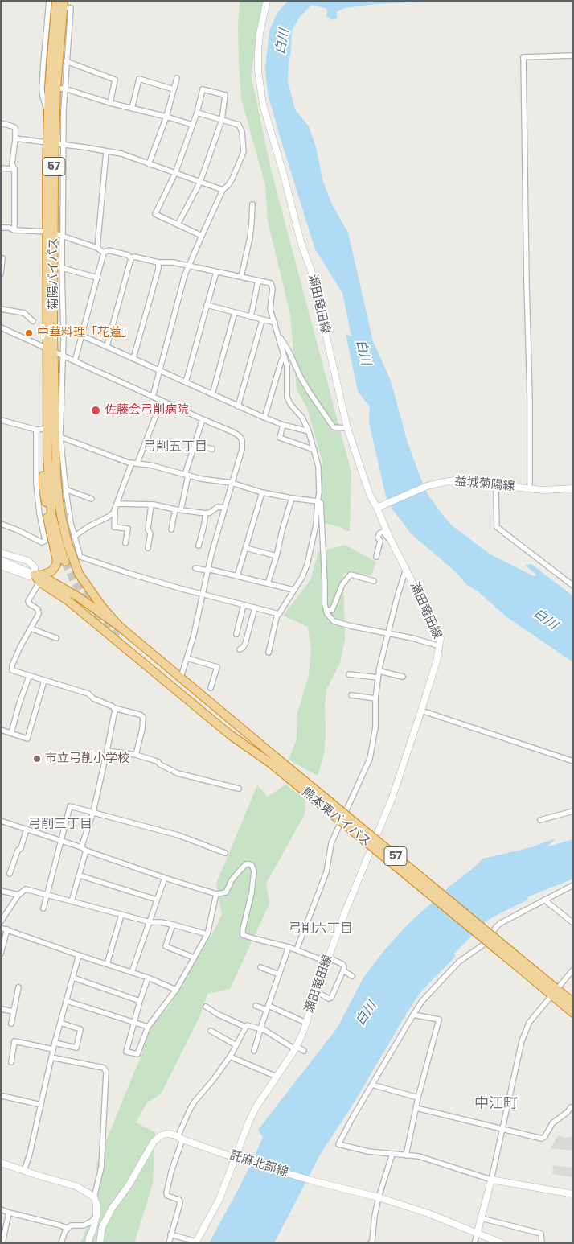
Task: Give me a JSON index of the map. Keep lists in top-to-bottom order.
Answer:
{
  "streets": {
    "highway": ["57", "菊陽バイパス", "熊本東バイパス"],
    "main road": ["瀬田竜田線", "益城菊陽線", "託麻北部線"]
  },
  "crossings": [
    ["菊陽バイパス", "熊本東バイパス"],
    ["瀬田竜田線", "益城菊陽線"],
    ["瀬田竜田線", "託麻北部線"]
  ],
  "districts": [
    "弓削五丁目",
    "弓削三丁目",
    "弓削六丁目",
    "中江町"
  ],
  "water": ["白川"],
  "places": ["中華料理「花蓮」", "佐藤会弓削病院", "市立弓削小学校"]
}
